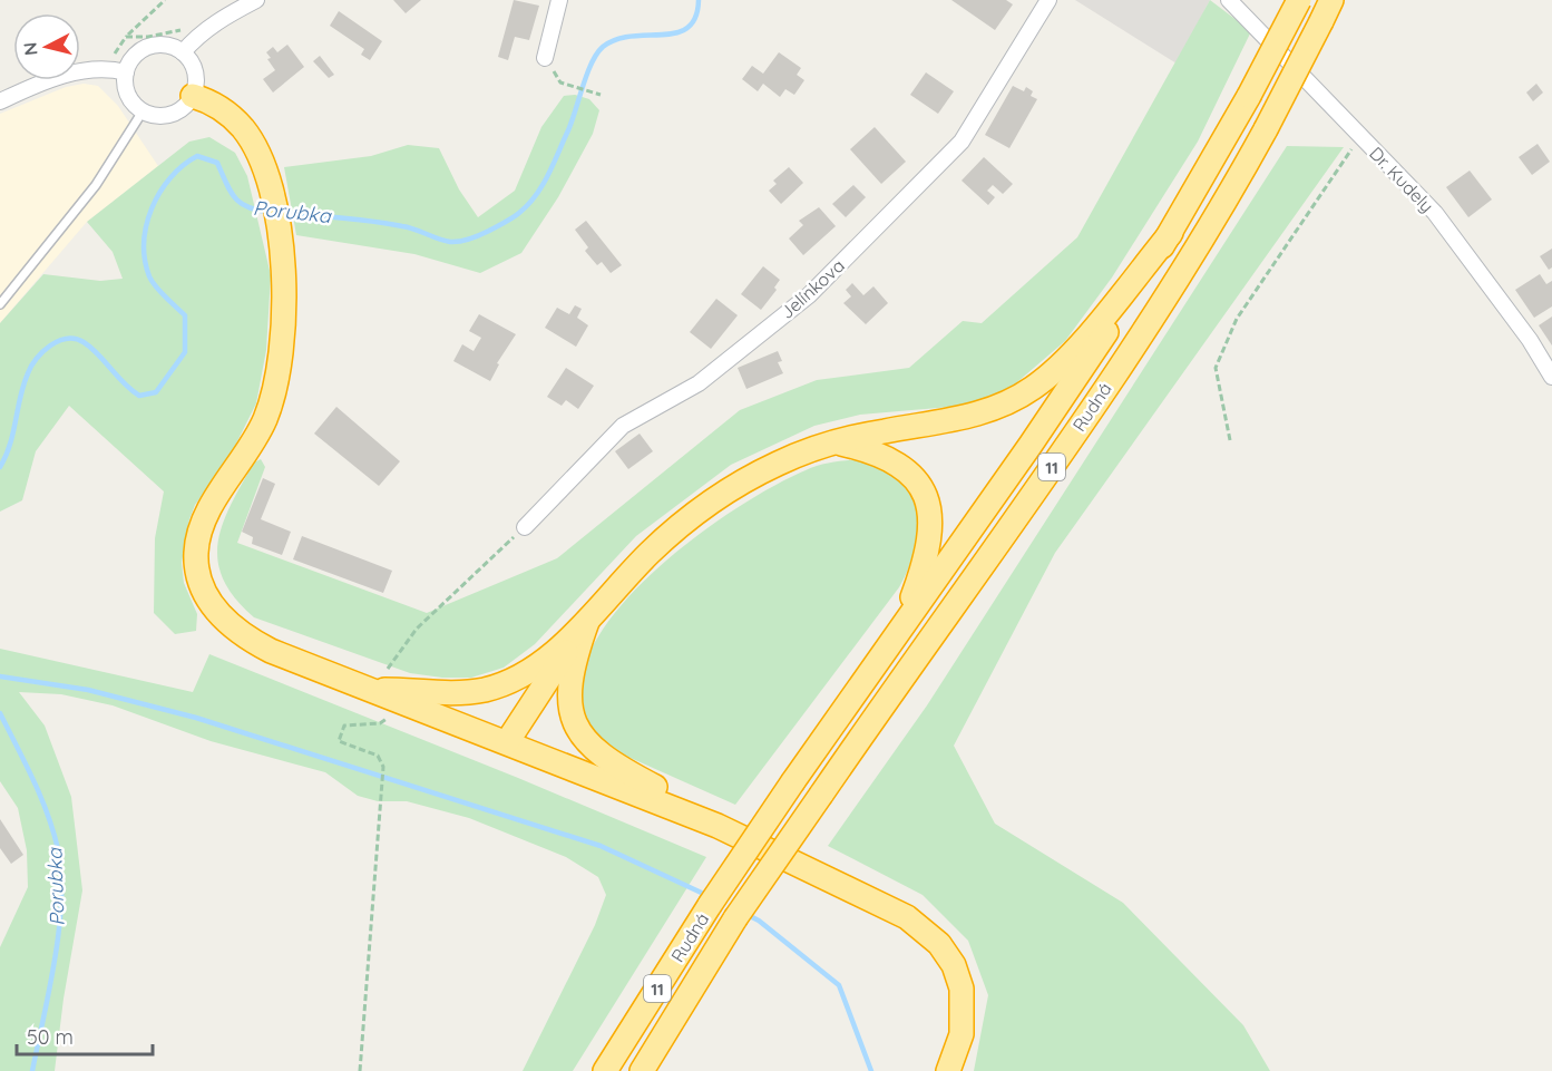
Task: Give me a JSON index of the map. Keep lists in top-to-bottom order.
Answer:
{
  "streets": {
    "highway": ["Rudná", "11"],
    "street": ["Dr. Kudely", "Jelínkova"]
  },
  "water": ["Porubka"],
  "scale_bar": "50 m",
  "north": "left"
}
